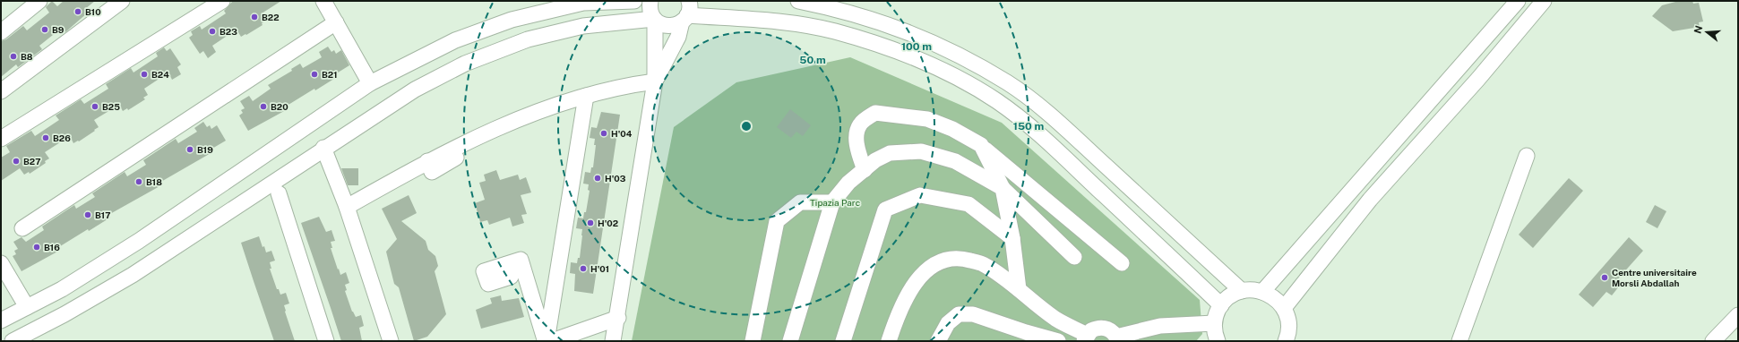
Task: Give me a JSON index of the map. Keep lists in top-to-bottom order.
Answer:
{
  "parks": ["Tipazia Parc"],
  "places": [
    "B10",
    "B22",
    "B9",
    "B23",
    "B8",
    "B24",
    "B21",
    "B25",
    "B20",
    "H'04",
    "B26",
    "B19",
    "B27",
    "H'03",
    "B18",
    "B17",
    "H'02",
    "B16",
    "H'01",
    "Centre universitaire Morsli Abdallah"
  ],
  "north": "left",
  "rings": ["100 m", "50 m", "150 m"]
}
